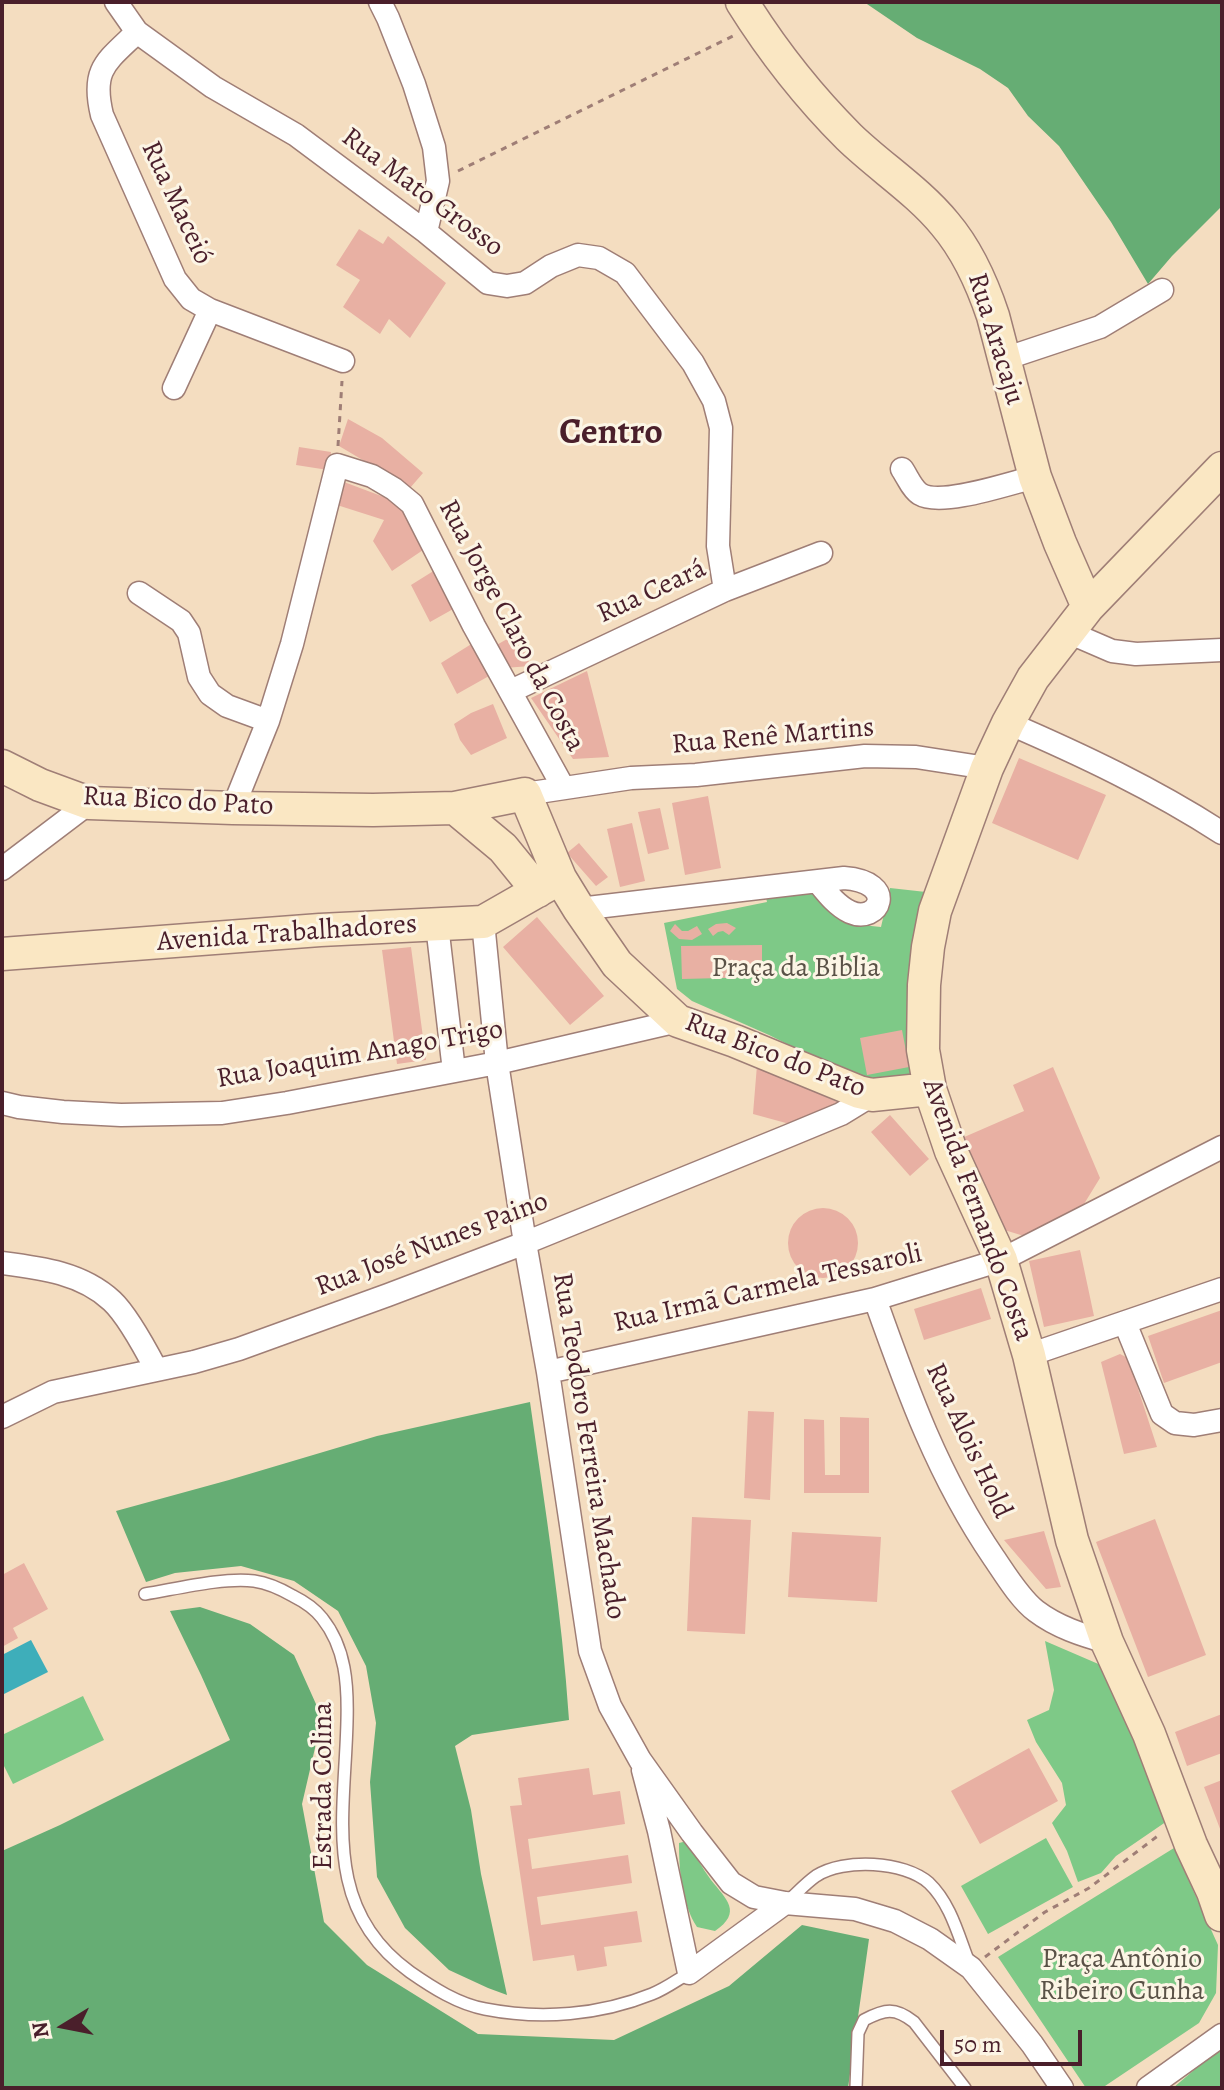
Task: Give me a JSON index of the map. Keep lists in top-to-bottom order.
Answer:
{
  "streets": {
    "street": [
      "Rua Mato Grosso",
      "Rua Maceió",
      "Rua Aracaju",
      "Rua Ceará",
      "Rua Jorge Claro da Costa",
      "Rua Renê Martins",
      "Rua Bico do Pato",
      "Avenida Trabalhadores",
      "Rua Joaquim Anago Trigo",
      "Avenida Fernando Costa",
      "Rua José Nunes Paino",
      "Rua Irmã Carmela Tessaroli",
      "Rua Alois Hold",
      "Rua Teodoro Ferreira Machado"
    ],
    "lane": ["Estrada Colina"]
  },
  "crossings": [
    ["Rua Mato Grosso", "Rua Maceió"],
    ["Rua Mato Grosso", "Rua Ceará"],
    ["Rua Aracaju", "Avenida Fernando Costa"],
    ["Rua Ceará", "Rua Jorge Claro da Costa"],
    ["Rua Jorge Claro da Costa", "Rua Renê Martins"],
    ["Rua Renê Martins", "Rua Bico do Pato"],
    ["Rua Renê Martins", "Avenida Fernando Costa"],
    ["Rua Bico do Pato", "Avenida Trabalhadores"],
    ["Rua Bico do Pato", "Rua Joaquim Anago Trigo"],
    ["Rua Bico do Pato", "Avenida Fernando Costa"],
    ["Rua Bico do Pato", "Rua José Nunes Paino"],
    ["Avenida Trabalhadores", "Rua Teodoro Ferreira Machado"],
    ["Rua Joaquim Anago Trigo", "Rua Teodoro Ferreira Machado"],
    ["Avenida Fernando Costa", "Rua Irmã Carmela Tessaroli"],
    ["Avenida Fernando Costa", "Rua Alois Hold"],
    ["Rua José Nunes Paino", "Rua Teodoro Ferreira Machado"],
    ["Rua Irmã Carmela Tessaroli", "Rua Alois Hold"],
    ["Rua Irmã Carmela Tessaroli", "Rua Teodoro Ferreira Machado"]
  ],
  "districts": ["Centro"],
  "parks": ["Praça da Biblia", "Praça Antônio Ribeiro Cunha"],
  "scale_bar": "50 m",
  "north": "left"
}
